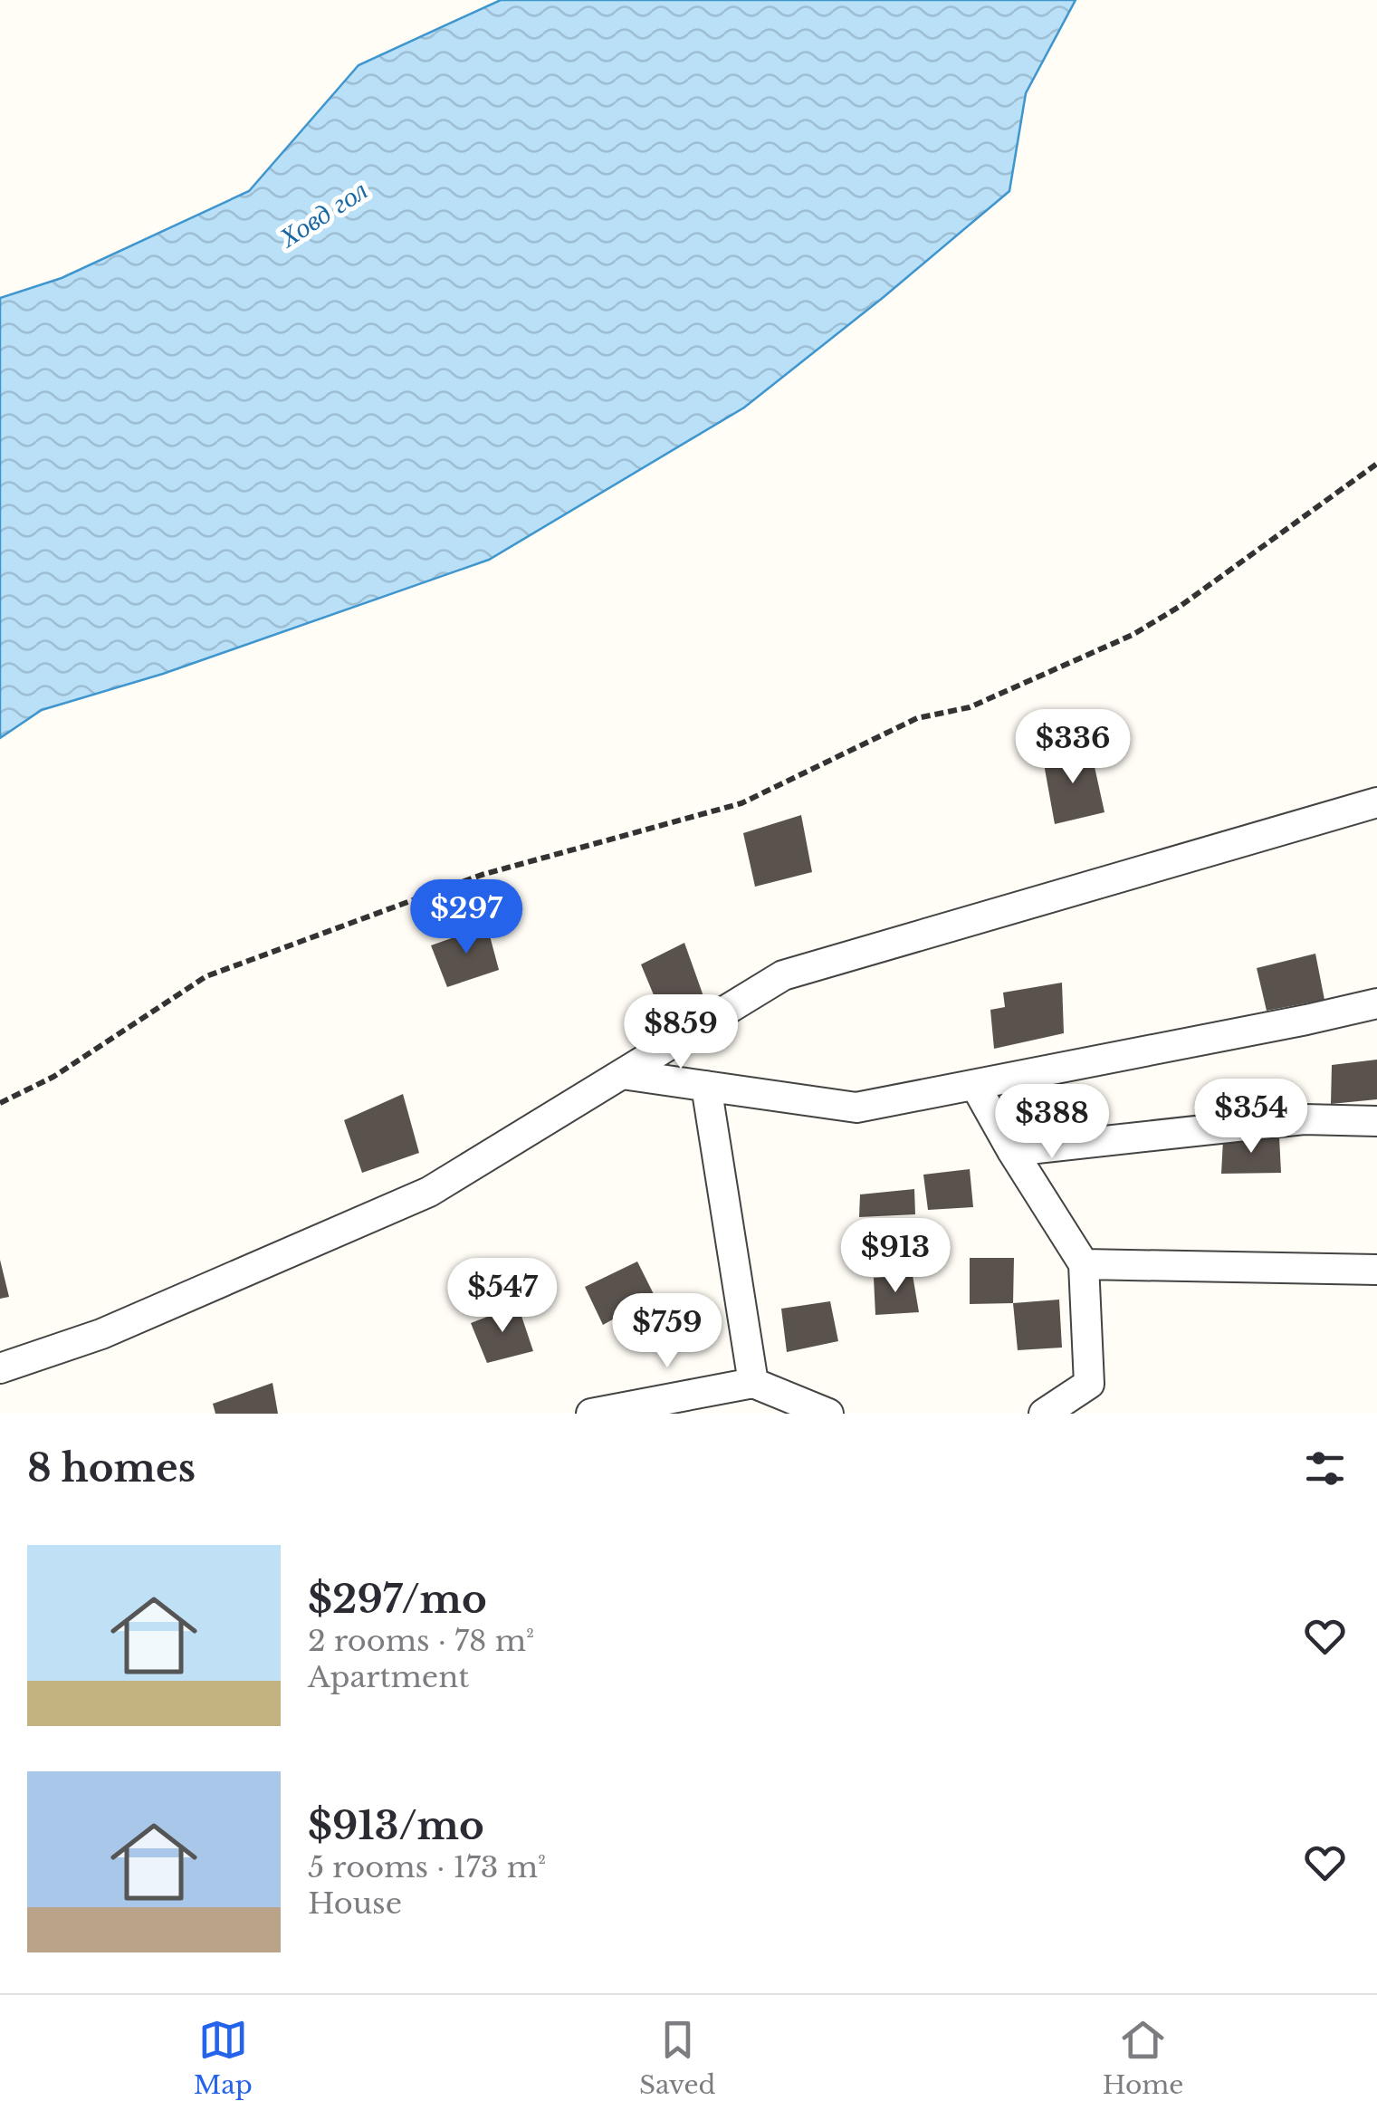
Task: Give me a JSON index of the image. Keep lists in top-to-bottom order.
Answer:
{
  "water": ["Ховд гол"],
  "page": {
    "price": [
      "$336",
      "$297",
      "$859",
      "$354",
      "$388",
      "$913",
      "$547",
      "$759"
    ],
    "heading": "8 homes",
    "list": [
      {
        "name": "$297/mo",
        "note": "2 rooms · 78 m² · Apartment"
      },
      {
        "name": "$913/mo",
        "note": "5 rooms · 173 m² · House"
      }
    ],
    "tabs": ["Map", "Saved", "Home"]
  }
}
